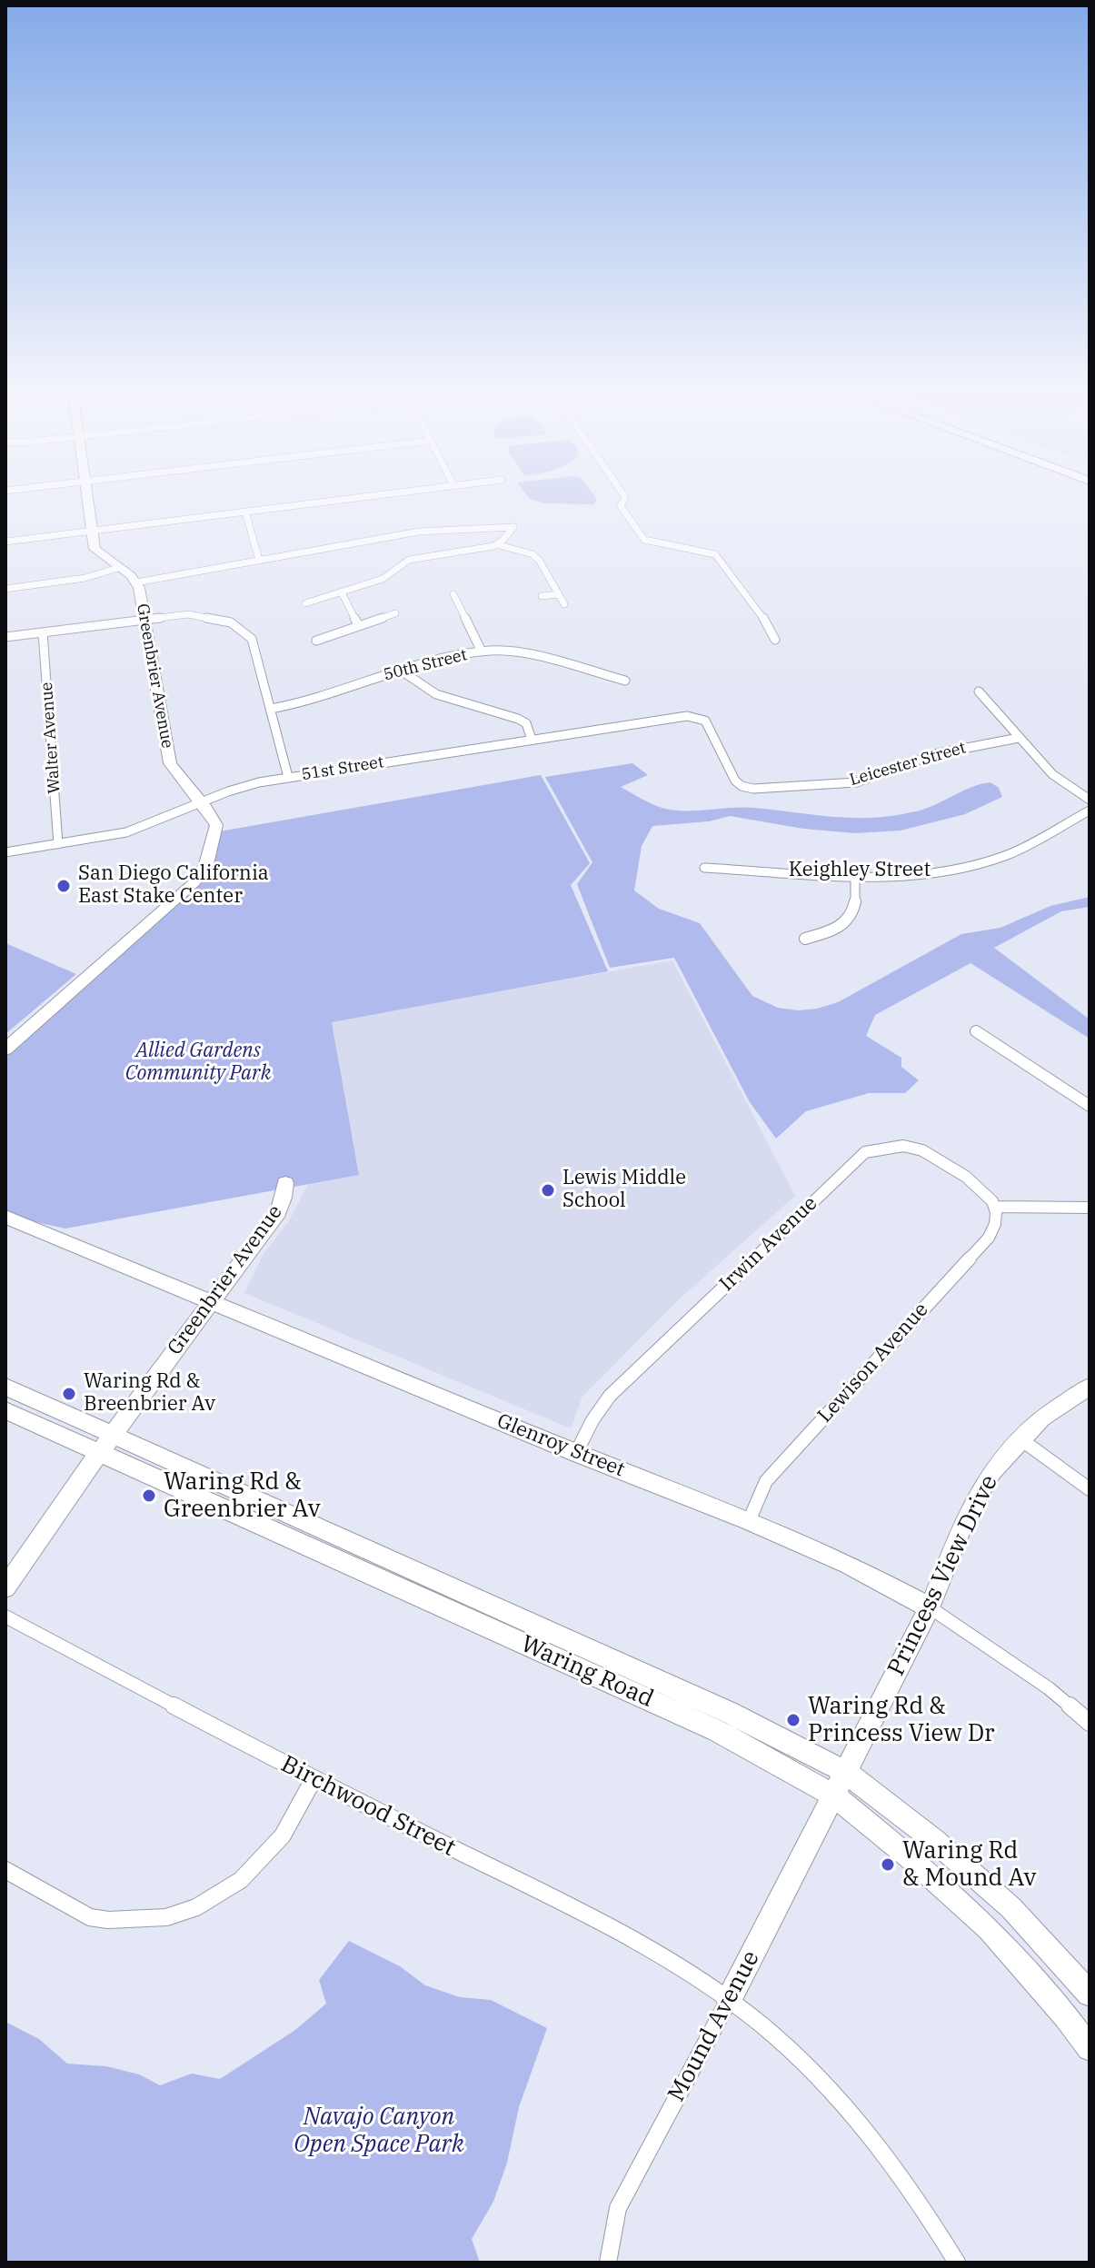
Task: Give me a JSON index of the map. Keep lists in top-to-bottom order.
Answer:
{
  "streets": {
    "street": [
      "50th Street",
      "Greenbrier Avenue",
      "Walter Avenue",
      "Leicester Street",
      "51st Street",
      "Keighley Street",
      "Irwin Avenue",
      "Lewison Avenue",
      "Glenroy Street",
      "Princess View Drive",
      "Waring Road",
      "Birchwood Street",
      "Mound Avenue"
    ]
  },
  "crossings": [
    ["Greenbrier Avenue", "51st Street"],
    ["Greenbrier Avenue", "Glenroy Street"],
    ["Greenbrier Avenue", "Waring Road"],
    ["Walter Avenue", "51st Street"],
    ["Leicester Street", "51st Street"],
    ["Irwin Avenue", "Lewison Avenue"],
    ["Irwin Avenue", "Glenroy Street"],
    ["Lewison Avenue", "Glenroy Street"],
    ["Glenroy Street", "Princess View Drive"],
    ["Princess View Drive", "Waring Road"],
    ["Princess View Drive", "Mound Avenue"],
    ["Waring Road", "Mound Avenue"],
    ["Birchwood Street", "Mound Avenue"]
  ],
  "parks": ["Allied Gardens Community Park", "Navajo Canyon Open Space Park"],
  "places": [
    "San Diego California East Stake Center",
    "Lewis Middle School",
    "Waring Rd & Breenbrier Av",
    "Waring Rd & Greenbrier Av",
    "Waring Rd & Princess View Dr",
    "Waring Rd & Mound Av"
  ]
}
